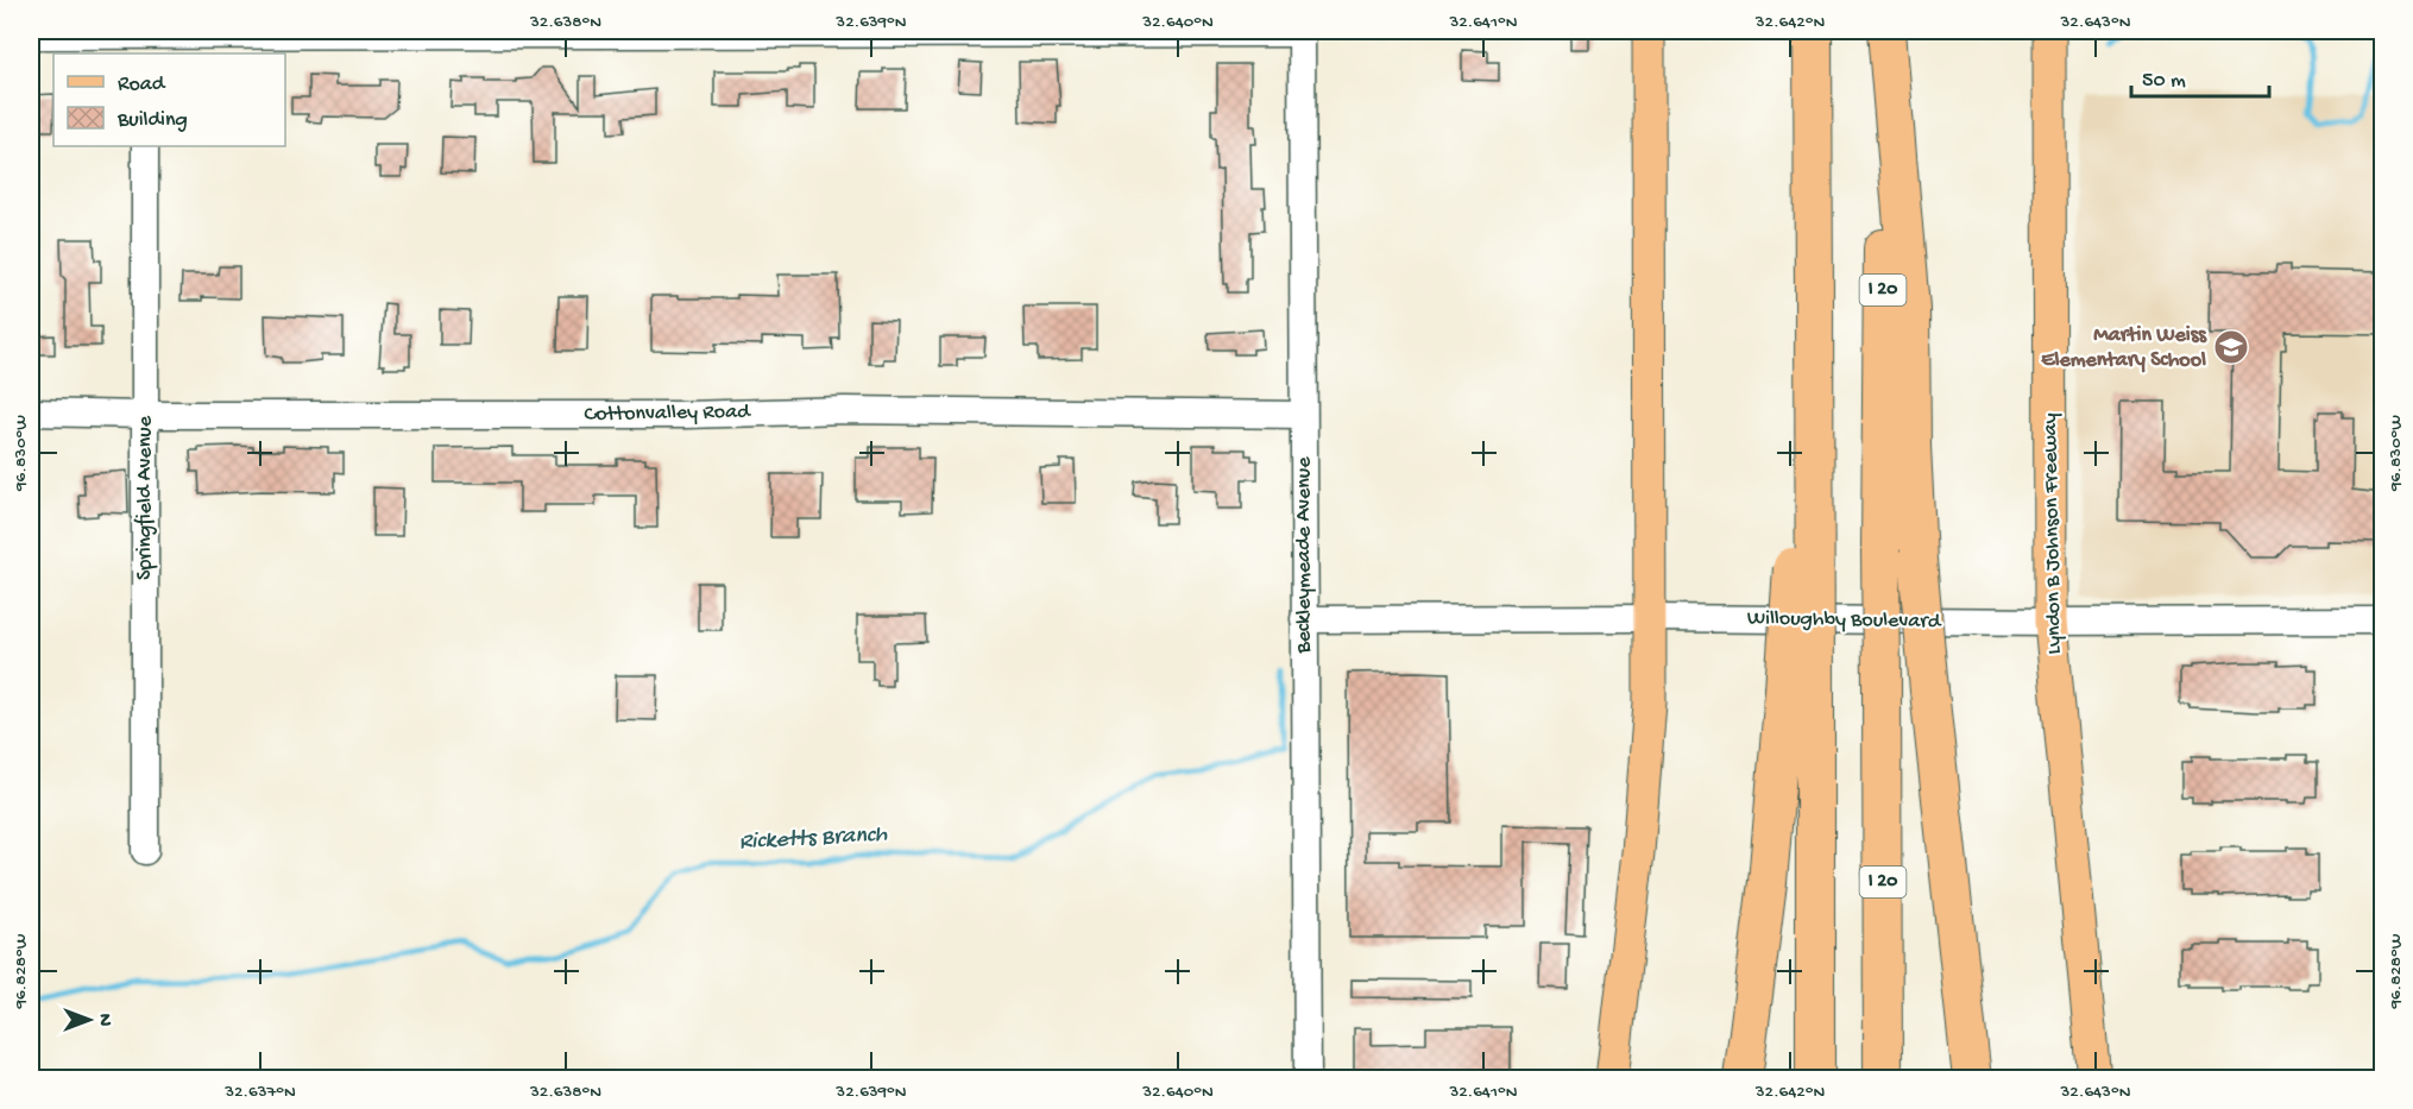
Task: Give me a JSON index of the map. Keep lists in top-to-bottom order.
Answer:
{
  "streets": {
    "highway": ["I 20"],
    "main road": ["Lyndon B Johnson Freeway"],
    "street": [
      "Cottonvalley Road",
      "Springfield Avenue",
      "Beckleymeade Avenue",
      "Willoughby Boulevard"
    ]
  },
  "crossings": [
    ["Cottonvalley Road", "Springfield Avenue"],
    ["Cottonvalley Road", "Beckleymeade Avenue"],
    ["Lyndon B Johnson Freeway", "Willoughby Boulevard"],
    ["Beckleymeade Avenue", "Willoughby Boulevard"]
  ],
  "water": ["Ricketts Branch"],
  "places": {
    "school or university": ["Martin Weiss Elementary School"]
  },
  "legend": ["Road", "Building"],
  "scale_bar": "50 m",
  "north": "right",
  "coordinates": [
    "32.638°N",
    "32.639°N",
    "32.640°N",
    "32.641°N",
    "32.642°N",
    "32.643°N",
    "96.830°W",
    "96.828°W",
    "32.637°N"
  ]
}
